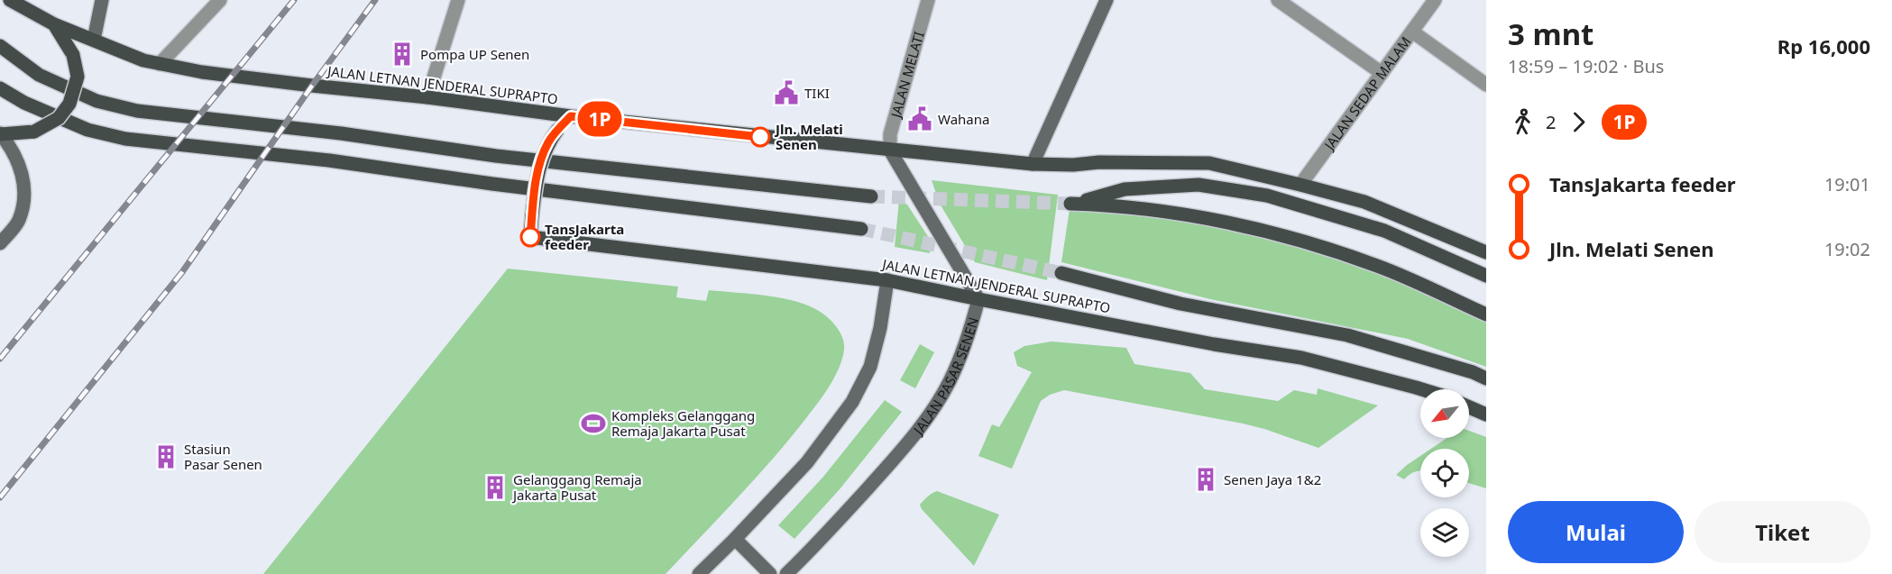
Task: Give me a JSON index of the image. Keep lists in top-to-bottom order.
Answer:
{
  "streets": {
    "main road": ["JALAN LETNAN JENDERAL SUPRAPTO", "JALAN PASAR SENEN"],
    "street": ["JALAN MELATI", "JALAN SEDAP MALAM"]
  },
  "crossings": [
    ["JALAN MELATI", "JALAN LETNAN JENDERAL SUPRAPTO"],
    ["JALAN MELATI", "JALAN PASAR SENEN"],
    ["JALAN LETNAN JENDERAL SUPRAPTO", "JALAN SEDAP MALAM"],
    ["JALAN LETNAN JENDERAL SUPRAPTO", "JALAN PASAR SENEN"]
  ],
  "places": {
    "building": [
      "Pompa UP Senen",
      "Stasiun Pasar Senen",
      "Senen Jaya 1&2",
      "Gelanggang Remaja Jakarta Pusat"
    ],
    "public building": ["TIKI", "Wahana"],
    "other": ["Jln. Melati Senen", "TansJakarta feeder"],
    "sports": ["Kompleks Gelanggang Remaja Jakarta Pusat"]
  },
  "lines": ["bus line 1P"],
  "north": "bottom left",
  "page": {
    "on_map": "1P",
    "heading": ["3 mnt", "18:59 – 19:02 · Bus", "Rp 16,000"],
    "legs": ["2", "1P"],
    "list": [
      {
        "name": "TansJakarta feeder",
        "value": "19:01"
      },
      {
        "name": "Jln. Melati Senen",
        "value": "19:02"
      }
    ],
    "buttons": ["Mulai", "Tiket"]
  }
}
